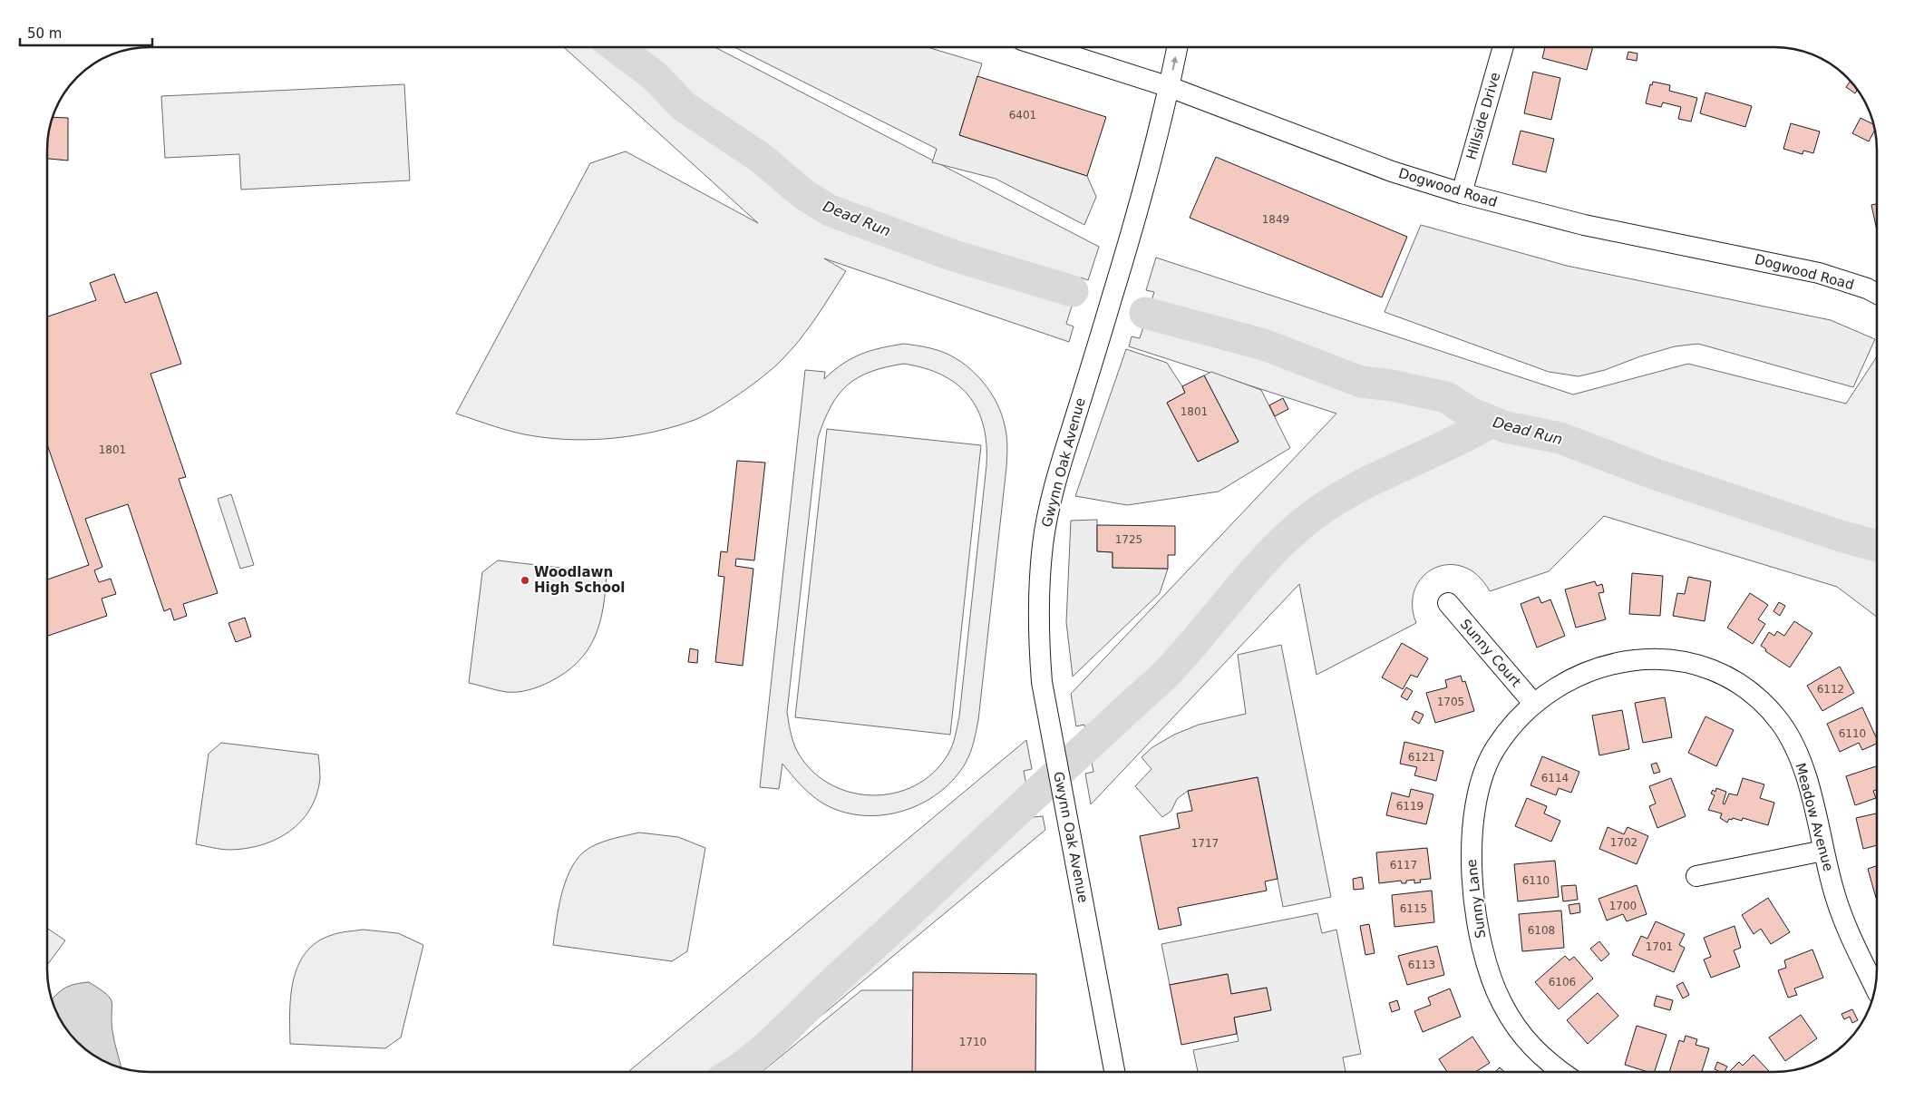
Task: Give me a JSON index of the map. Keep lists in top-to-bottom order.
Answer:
{
  "streets": {
    "street": [
      "Hillside Drive",
      "Dogwood Road",
      "Gwynn Oak Avenue",
      "Sunny Court",
      "Meadow Avenue",
      "Sunny Lane"
    ]
  },
  "crossings": [
    ["Hillside Drive", "Dogwood Road"],
    ["Dogwood Road", "Gwynn Oak Avenue"],
    ["Sunny Court", "Meadow Avenue"],
    ["Sunny Court", "Sunny Lane"],
    ["Meadow Avenue", "Sunny Lane"]
  ],
  "water": ["Dead Run"],
  "places": ["Woodlawn High School"],
  "house_numbers": [
    "6401",
    "1849",
    "1801",
    "1801",
    "1725",
    "6112",
    "1705",
    "6110",
    "6121",
    "6114",
    "6119",
    "1702",
    "1717",
    "6117",
    "6110",
    "1700",
    "6115",
    "6108",
    "1701",
    "6113",
    "6106",
    "1710"
  ],
  "scale_bar": "50 m"
}
